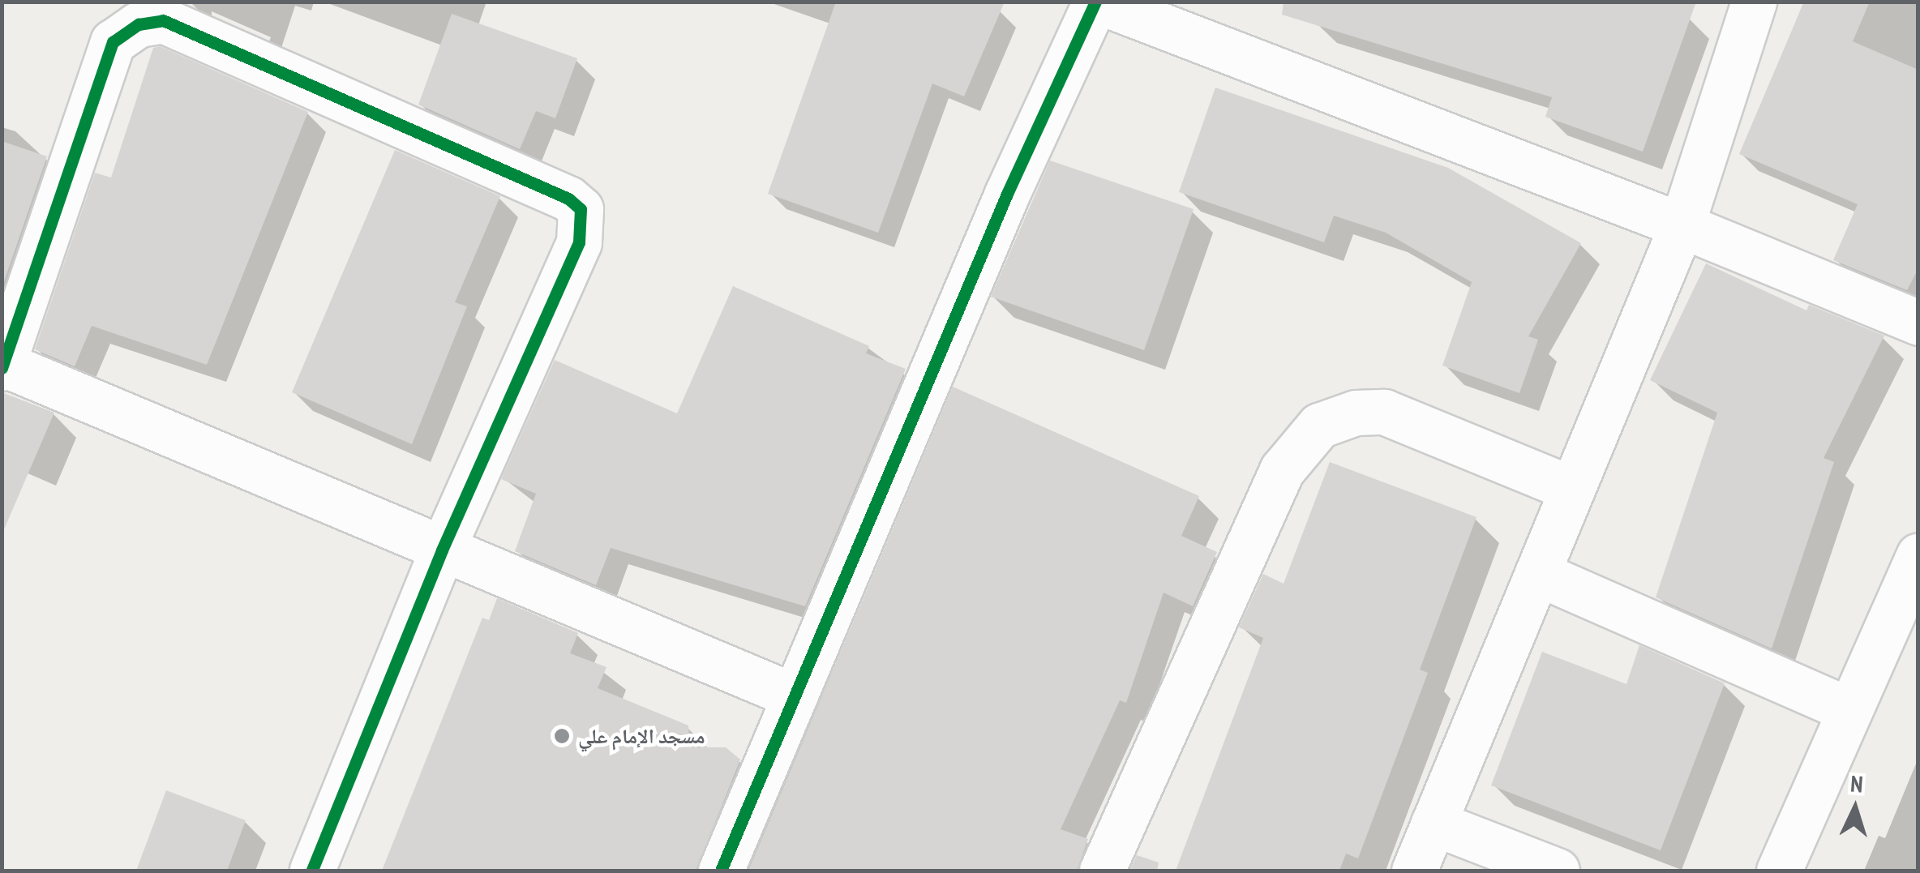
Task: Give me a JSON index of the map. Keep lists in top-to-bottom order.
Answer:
{
  "places": ["مسجد الإمام علي"],
  "north": "top"
}
